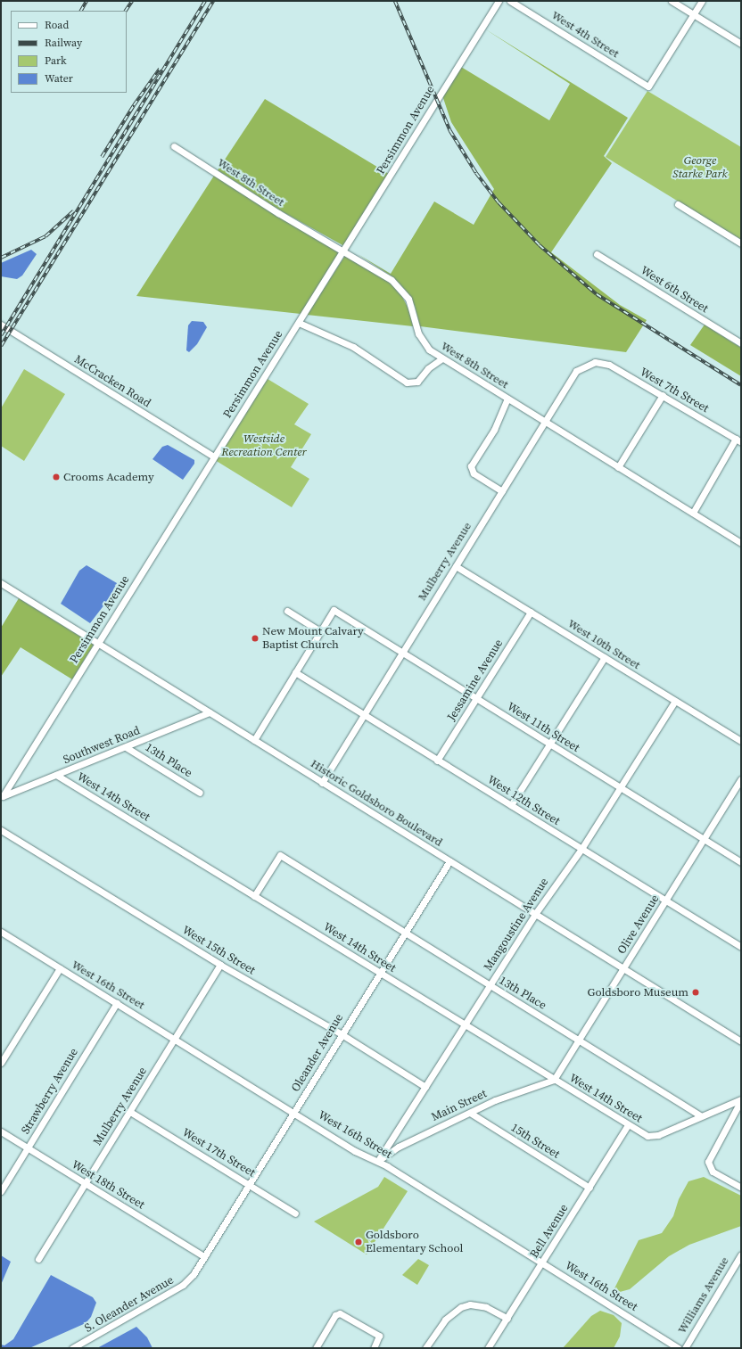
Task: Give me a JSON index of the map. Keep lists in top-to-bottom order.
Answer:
{
  "streets": {
    "street": [
      "West 4th Street",
      "Persimmon Avenue",
      "West 8th Street",
      "West 6th Street",
      "McCracken Road",
      "West 7th Street",
      "Mulberry Avenue",
      "West 10th Street",
      "Jessamine Avenue",
      "West 11th Street",
      "Southwest Road",
      "13th Place",
      "West 14th Street",
      "West 12th Street",
      "Historic Goldsboro Boulevard",
      "Mangoustine Avenue",
      "Olive Avenue",
      "West 15th Street",
      "West 16th Street",
      "Oleander Avenue",
      "Strawberry Avenue",
      "Main Street",
      "15th Street",
      "West 17th Street",
      "West 18th Street",
      "Bell Avenue",
      "Williams Avenue",
      "S. Oleander Avenue"
    ]
  },
  "crossings": [
    ["Persimmon Avenue", "West 8th Street"],
    ["Persimmon Avenue", "McCracken Road"],
    ["Persimmon Avenue", "Southwest Road"],
    ["Persimmon Avenue", "Historic Goldsboro Boulevard"],
    ["West 8th Street", "Mulberry Avenue"],
    ["West 7th Street", "Mulberry Avenue"],
    ["Mulberry Avenue", "West 10th Street"],
    ["Mulberry Avenue", "West 11th Street"],
    ["Mulberry Avenue", "West 12th Street"],
    ["Mulberry Avenue", "Historic Goldsboro Boulevard"],
    ["Mulberry Avenue", "West 15th Street"],
    ["Mulberry Avenue", "West 16th Street"],
    ["Mulberry Avenue", "West 17th Street"],
    ["Mulberry Avenue", "West 18th Street"],
    ["West 10th Street", "Jessamine Avenue"],
    ["West 10th Street", "Mangoustine Avenue"],
    ["Jessamine Avenue", "West 11th Street"],
    ["Jessamine Avenue", "West 12th Street"],
    ["West 11th Street", "Mangoustine Avenue"],
    ["West 11th Street", "Olive Avenue"],
    ["Southwest Road", "13th Place"],
    ["Southwest Road", "West 14th Street"],
    ["Southwest Road", "Historic Goldsboro Boulevard"],
    ["13th Place", "West 14th Street"],
    ["13th Place", "Mangoustine Avenue"],
    ["13th Place", "Olive Avenue"],
    ["13th Place", "Oleander Avenue"],
    ["West 14th Street", "Mangoustine Avenue"],
    ["West 14th Street", "Olive Avenue"],
    ["West 14th Street", "Oleander Avenue"],
    ["West 14th Street", "Main Street"],
    ["West 14th Street", "Bell Avenue"],
    ["West 12th Street", "Mangoustine Avenue"],
    ["West 12th Street", "Olive Avenue"],
    ["Historic Goldsboro Boulevard", "Mangoustine Avenue"],
    ["Historic Goldsboro Boulevard", "Olive Avenue"],
    ["Historic Goldsboro Boulevard", "Oleander Avenue"],
    ["Mangoustine Avenue", "West 15th Street"],
    ["Mangoustine Avenue", "West 16th Street"],
    ["Mangoustine Avenue", "Main Street"],
    ["Olive Avenue", "Main Street"],
    ["West 15th Street", "Oleander Avenue"],
    ["West 16th Street", "Oleander Avenue"],
    ["West 16th Street", "Strawberry Avenue"],
    ["West 16th Street", "Main Street"],
    ["West 16th Street", "Bell Avenue"],
    ["Oleander Avenue", "West 17th Street"],
    ["Oleander Avenue", "West 18th Street"],
    ["Oleander Avenue", "S. Oleander Avenue"],
    ["Strawberry Avenue", "West 18th Street"],
    ["Main Street", "15th Street"],
    ["15th Street", "Bell Avenue"],
    ["West 18th Street", "S. Oleander Avenue"]
  ],
  "parks": ["George Starke Park", "Westside Recreation Center"],
  "places": [
    "Crooms Academy",
    "New Mount Calvary Baptist Church",
    "Goldsboro Museum",
    "Goldsboro Elementary School"
  ],
  "legend": [
    "Road",
    "Railway",
    "Park",
    "Water"
  ]
}
